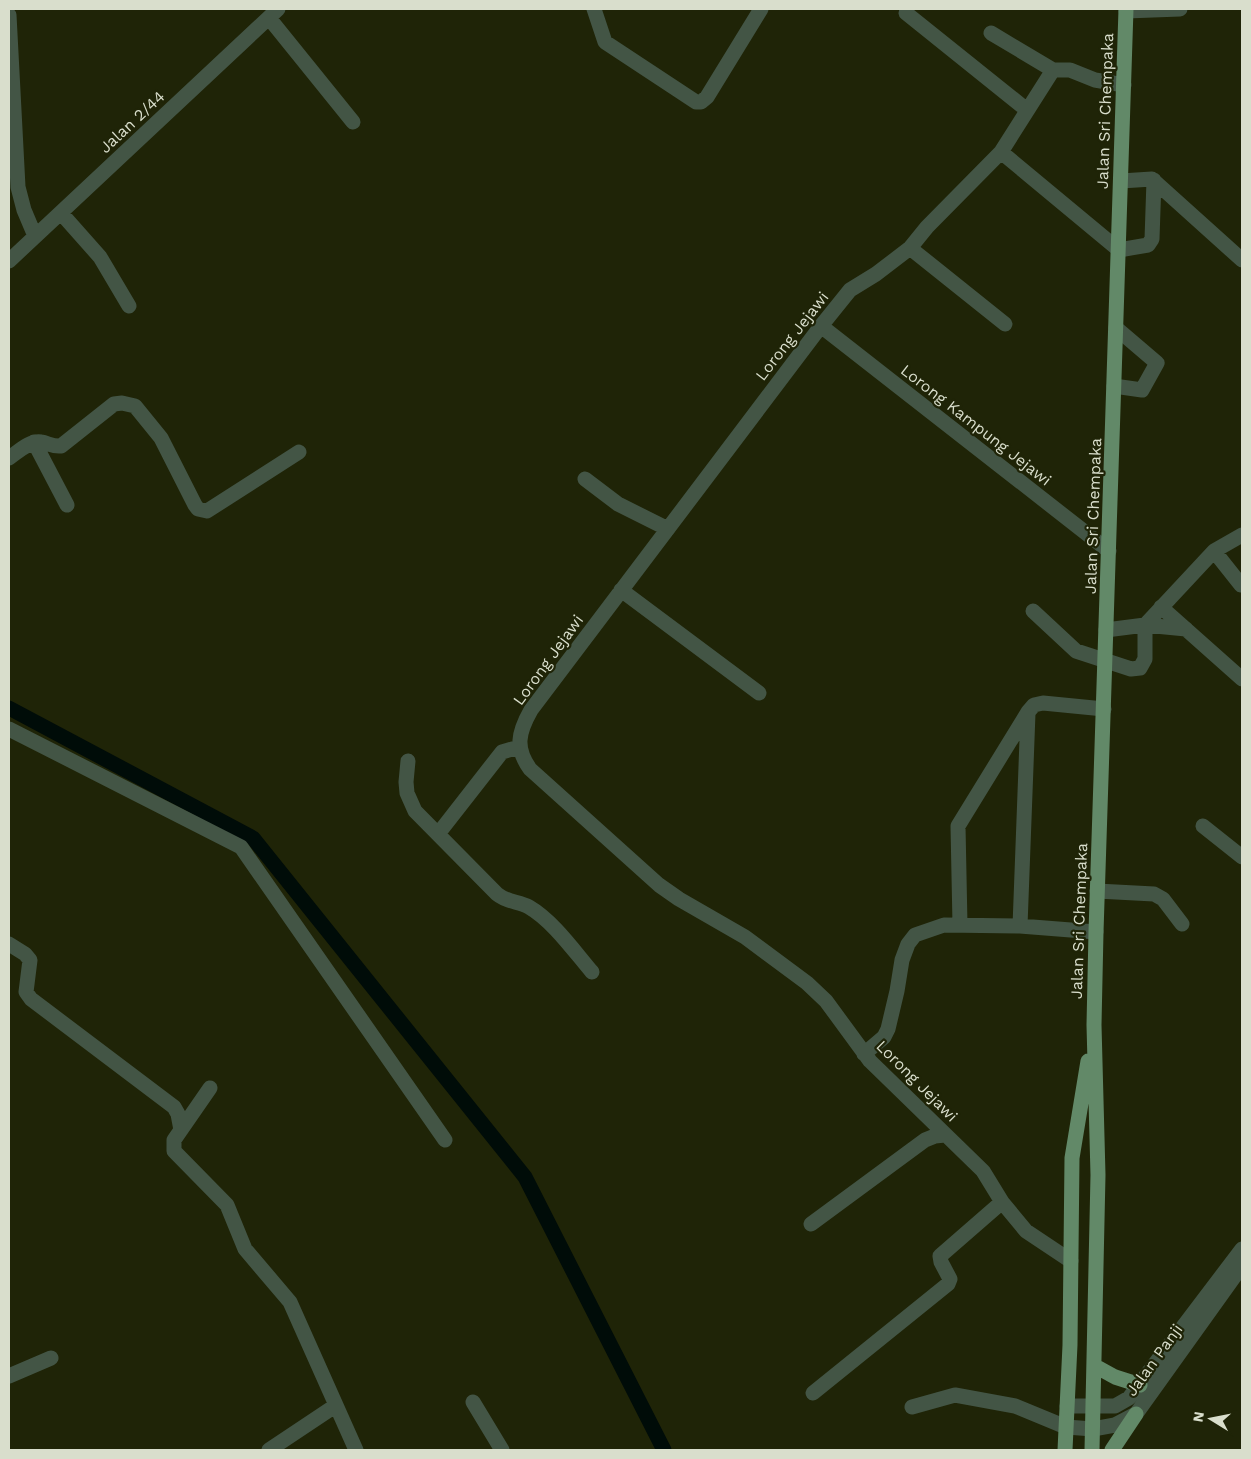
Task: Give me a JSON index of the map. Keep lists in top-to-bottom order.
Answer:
{
  "streets": {
    "main road": ["Jalan Sri Chempaka"],
    "street": [
      "Jalan 2/44",
      "Lorong Jejawi",
      "Lorong Kampung Jejawi",
      "Jalan Panji"
    ]
  },
  "crossings": [
    ["Jalan Sri Chempaka", "Lorong Kampung Jejawi"],
    ["Lorong Jejawi", "Lorong Kampung Jejawi"]
  ],
  "north": "left"
}
